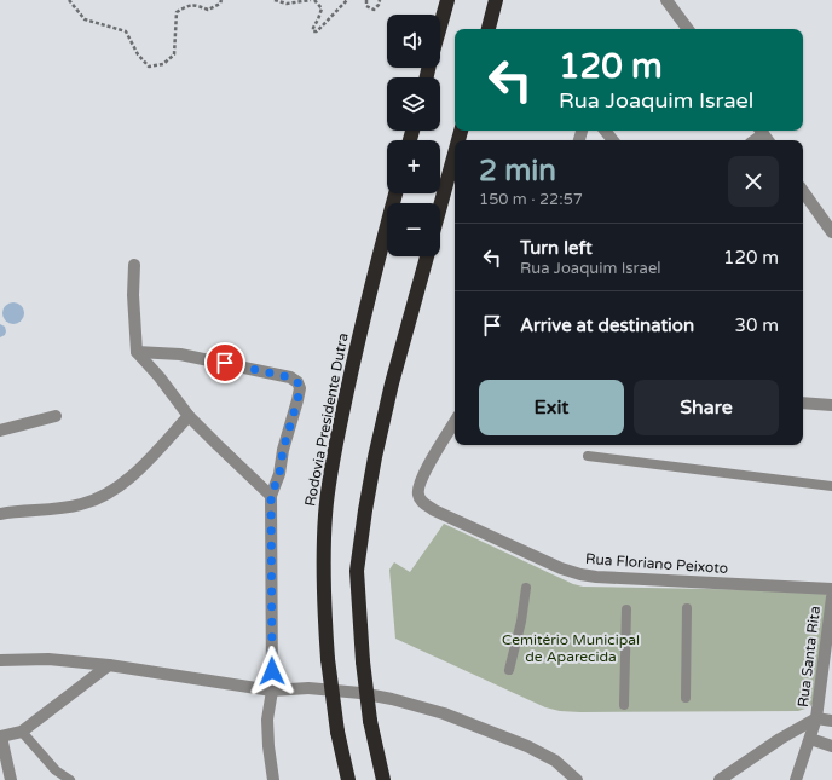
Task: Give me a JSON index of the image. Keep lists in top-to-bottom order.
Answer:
{
  "streets": {
    "highway": ["Rodovia Presidente Dutra"],
    "street": ["Rua Floriano Peixoto", "Rua Santa Rita"]
  },
  "parks": ["Cemitério Municipal de Aparecida"],
  "page": {
    "map_buttons": ["+", "−"],
    "turn": ["120 m", "Rua Joaquim Israel"],
    "heading": ["2 min", "150 m · 22:57"],
    "list": [
      {
        "name": "Turn left",
        "note": "Rua Joaquim Israel",
        "value": "120 m"
      },
      {
        "name": "Arrive at destination",
        "value": "30 m"
      }
    ],
    "buttons": ["Exit", "Share"]
  }
}
